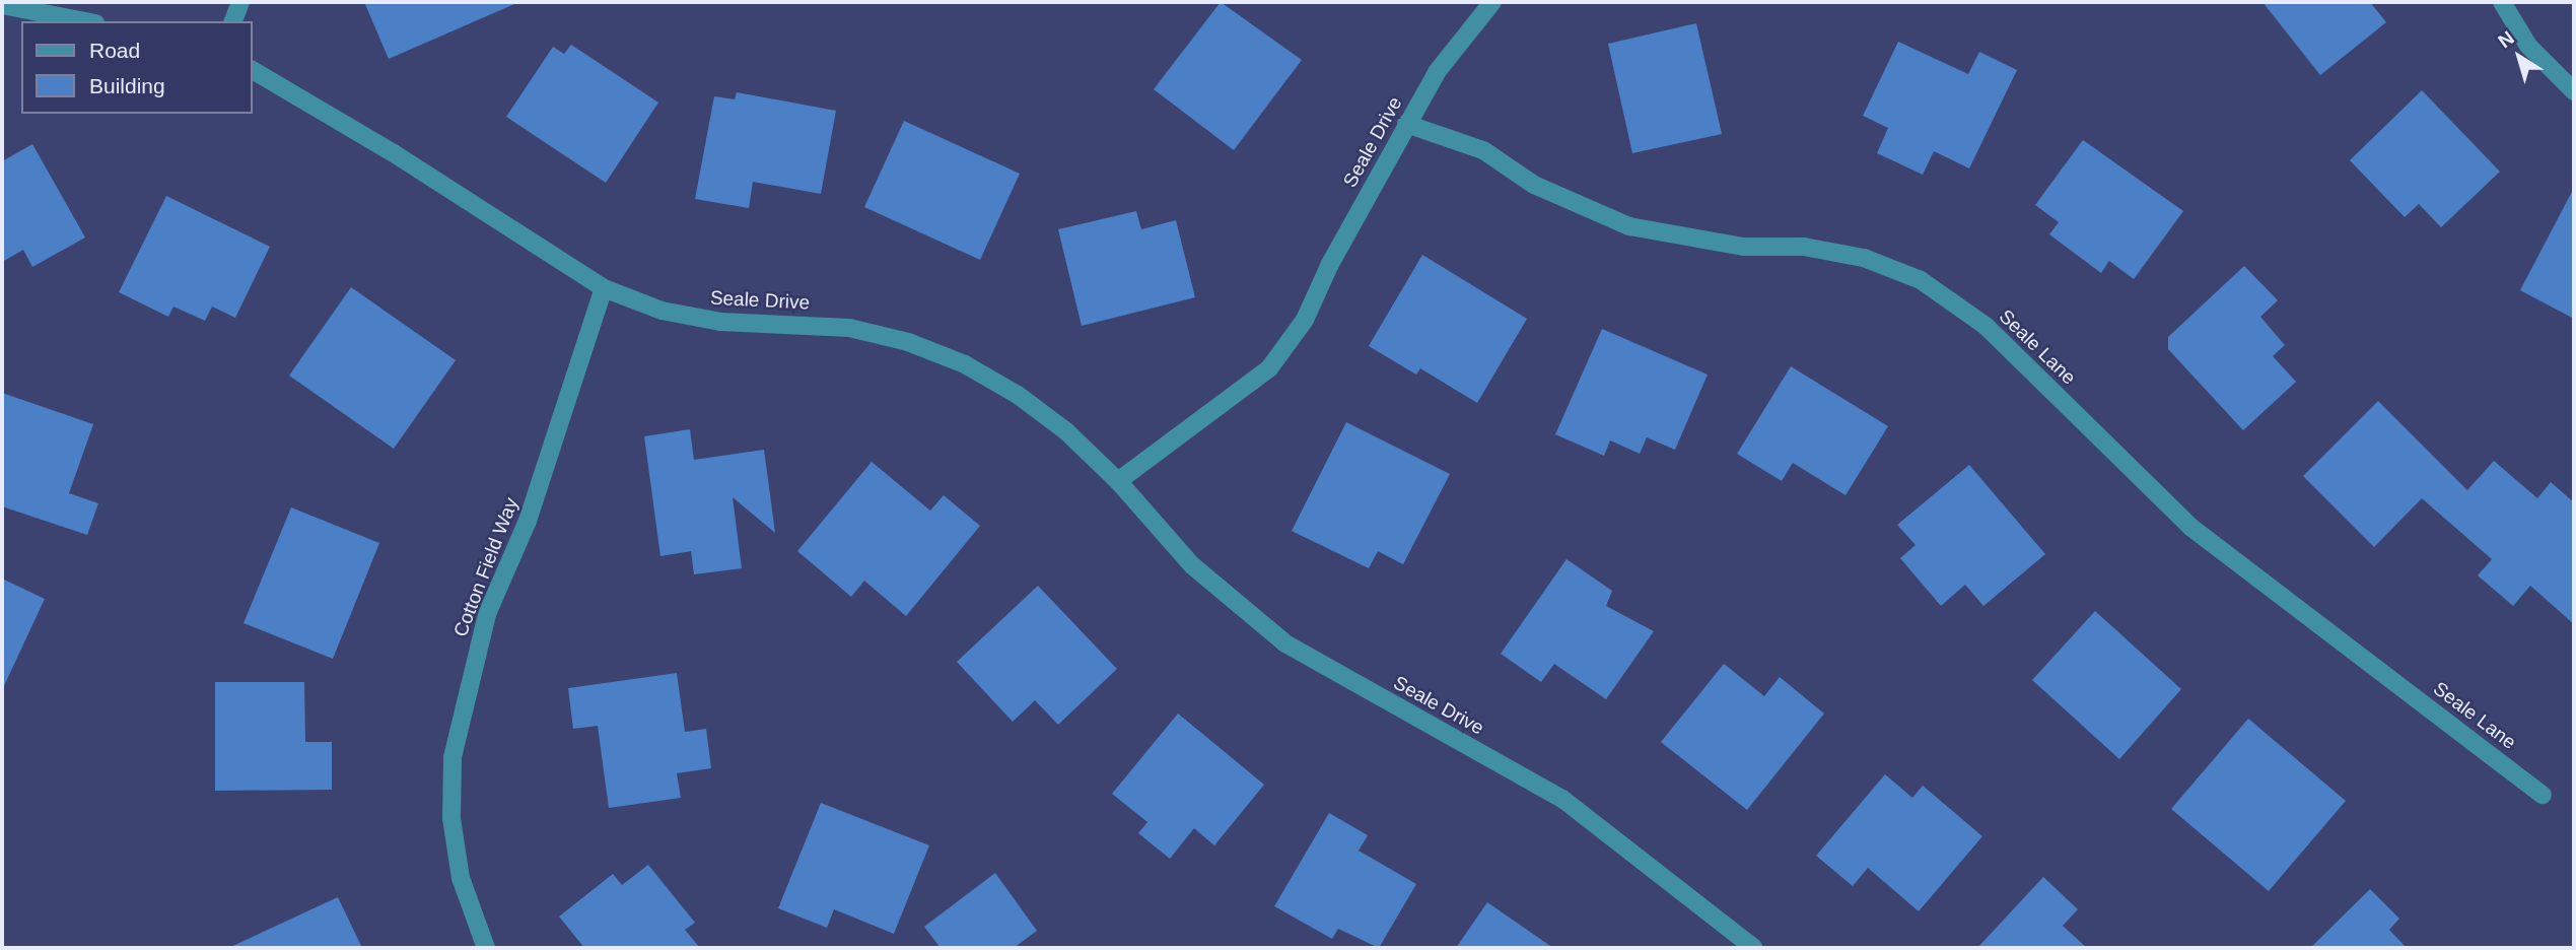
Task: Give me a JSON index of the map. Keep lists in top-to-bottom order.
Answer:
{
  "streets": {
    "street": ["Seale Drive", "Seale Lane", "Cotton Field Way"]
  },
  "crossings": [
    ["Seale Drive", "Seale Lane"],
    ["Seale Drive", "Cotton Field Way"]
  ],
  "legend": ["Road", "Building"],
  "north": "top left"
}
